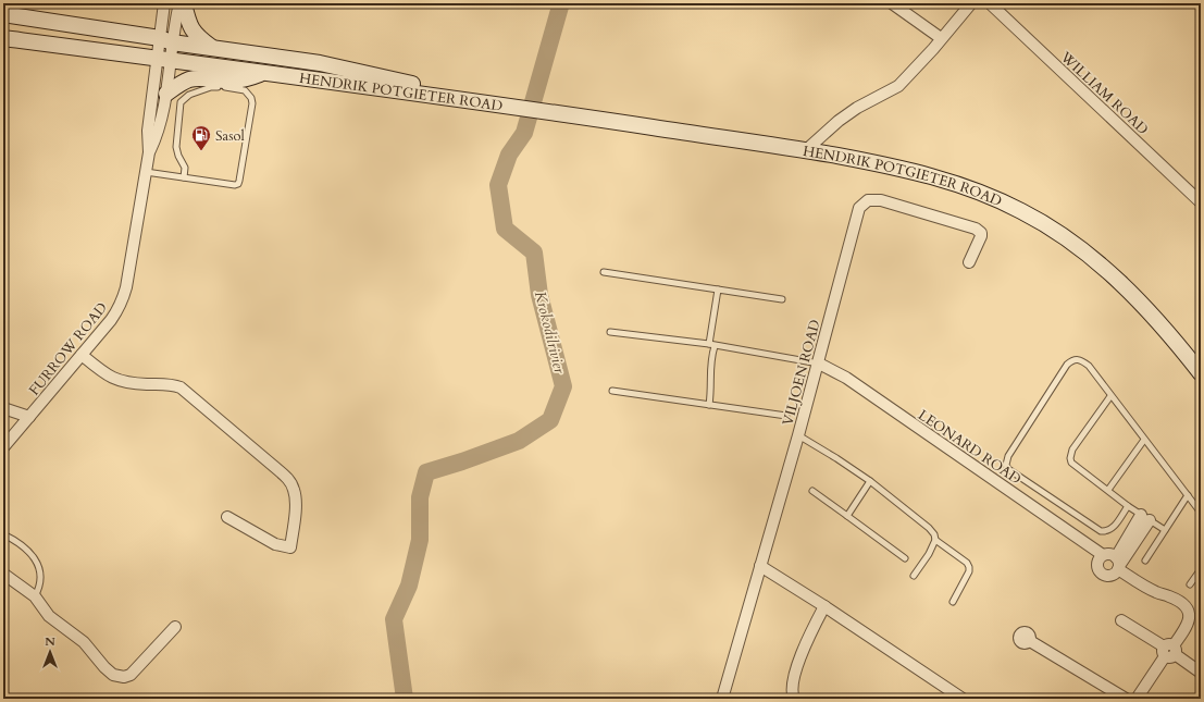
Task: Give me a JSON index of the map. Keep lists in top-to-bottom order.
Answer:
{
  "streets": {
    "main road": ["HENDRIK POTGIETER ROAD"],
    "street": [
      "WILLIAM ROAD",
      "FURROW ROAD",
      "VILJOEN ROAD",
      "LEONARD ROAD"
    ]
  },
  "crossings": [
    ["HENDRIK POTGIETER ROAD", "FURROW ROAD"],
    ["VILJOEN ROAD", "LEONARD ROAD"]
  ],
  "water": ["Krokodilrivier"],
  "places": {
    "fuel station": ["Sasol"]
  },
  "north": "top"
}
